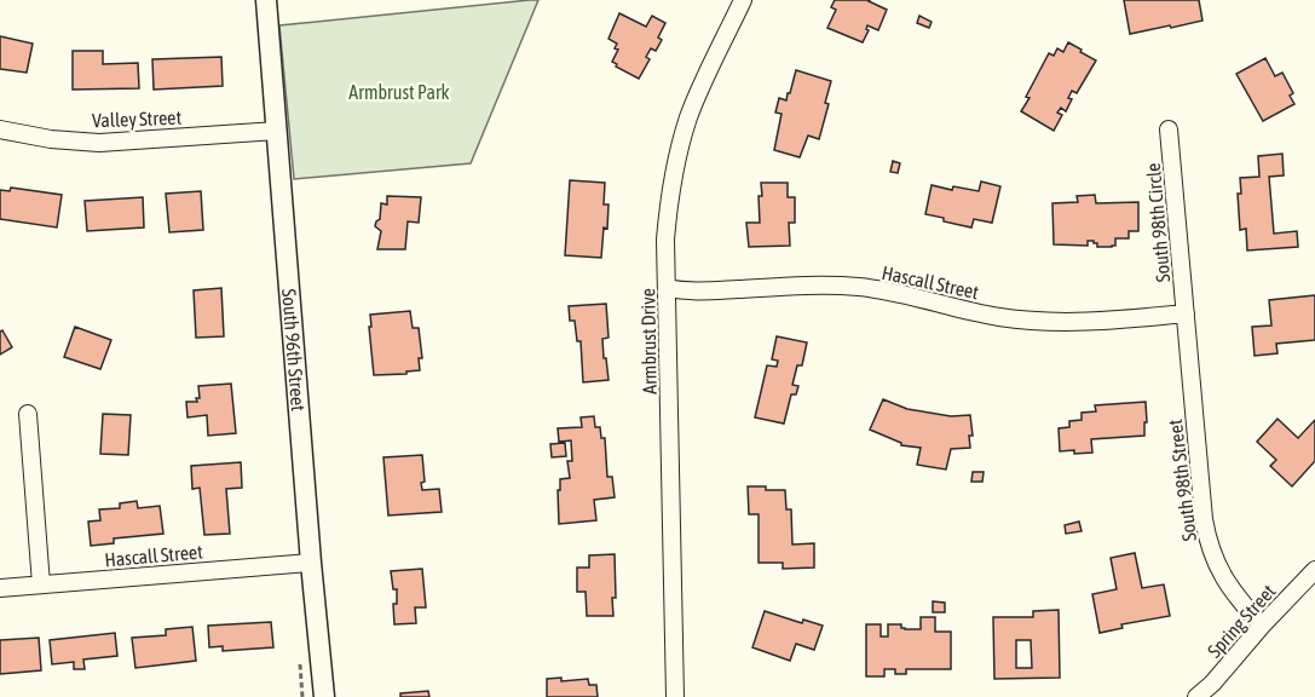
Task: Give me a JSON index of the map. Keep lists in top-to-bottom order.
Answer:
{
  "streets": {
    "street": [
      "Valley Street",
      "South 98th Circle",
      "Hascall Street",
      "Armbrust Drive",
      "South 96th Street",
      "South 98th Street",
      "Spring Street"
    ]
  },
  "crossings": [
    ["Valley Street", "South 96th Street"],
    ["South 98th Circle", "Hascall Street"],
    ["South 98th Circle", "South 98th Street"],
    ["Hascall Street", "Armbrust Drive"],
    ["Hascall Street", "South 96th Street"],
    ["Hascall Street", "South 98th Street"],
    ["South 98th Street", "Spring Street"]
  ],
  "parks": ["Armbrust Park"]
}
